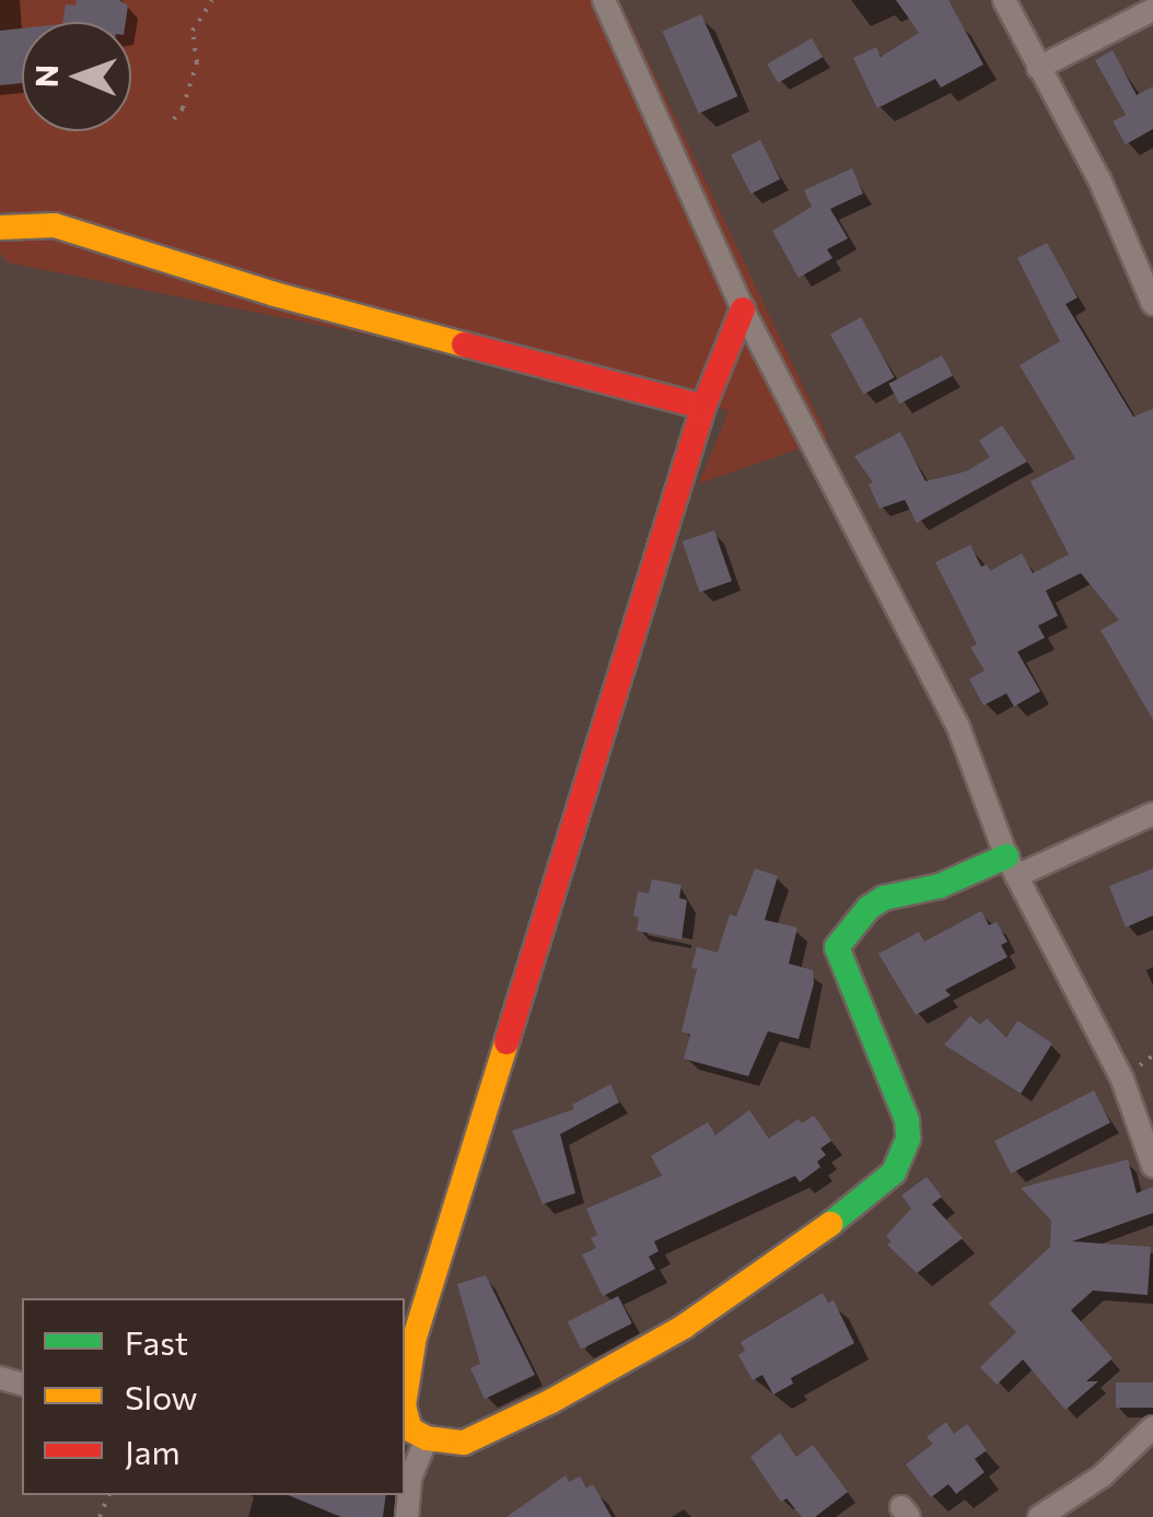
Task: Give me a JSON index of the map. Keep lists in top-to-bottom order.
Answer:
{
  "legend": ["Fast", "Slow", "Jam"],
  "north": "left"
}
